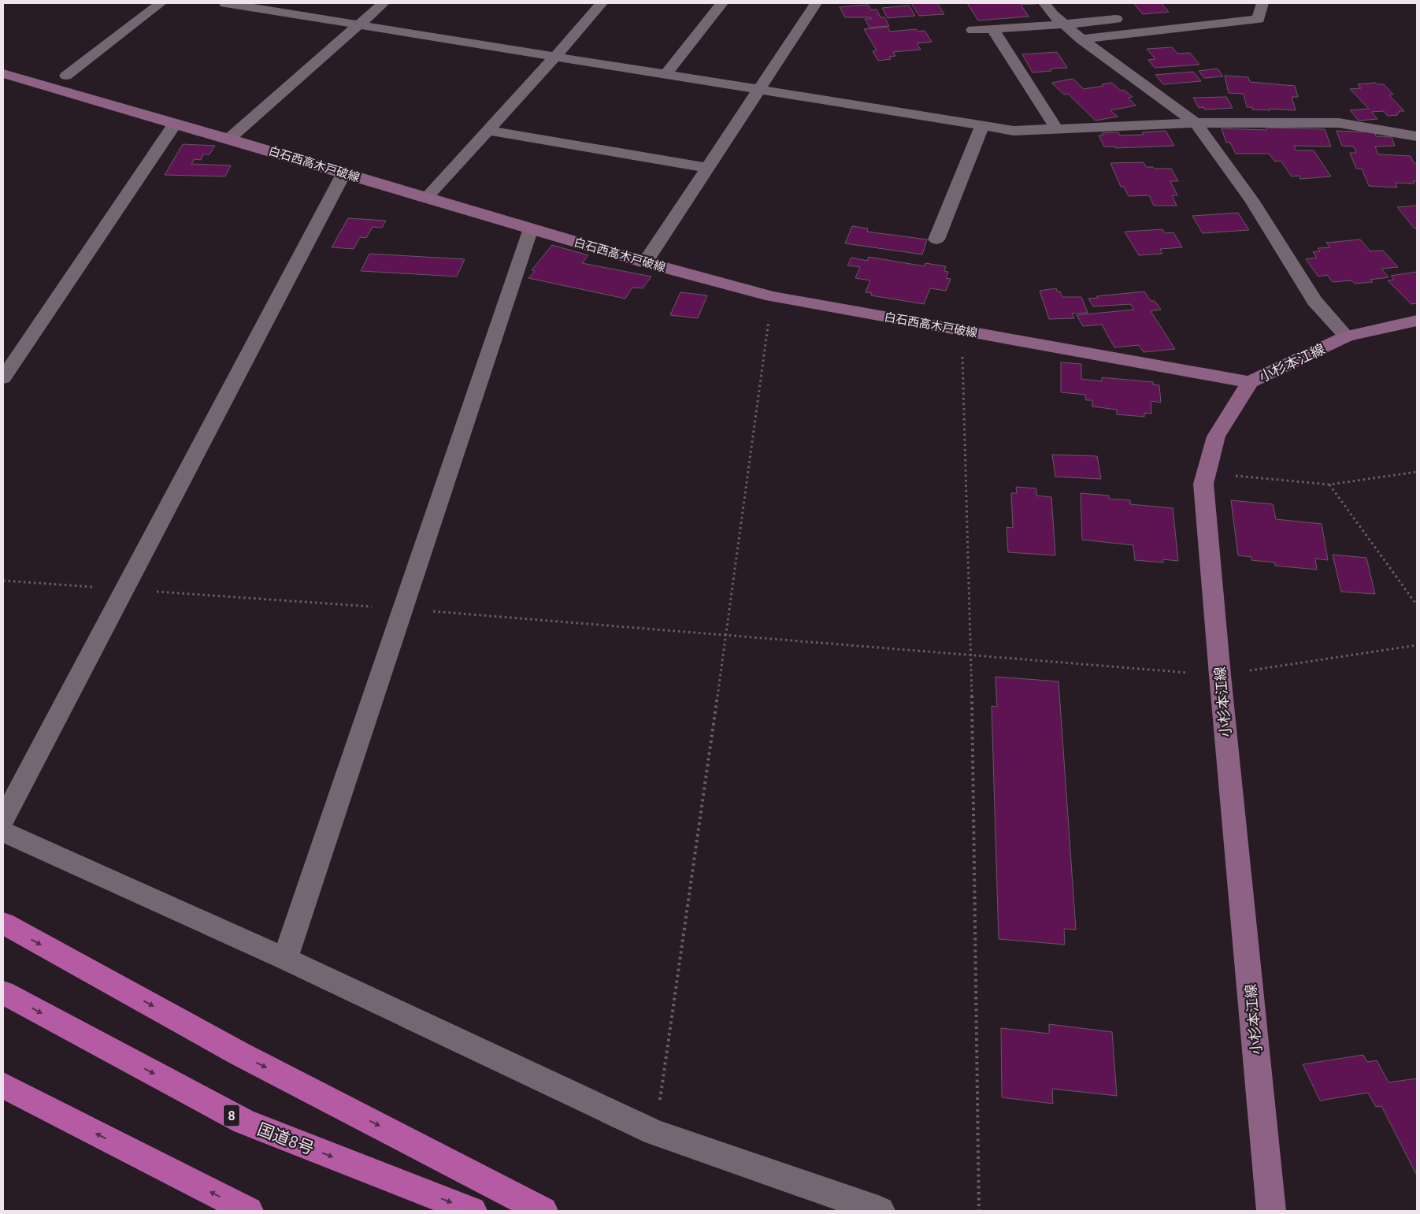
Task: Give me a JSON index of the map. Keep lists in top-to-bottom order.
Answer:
{
  "streets": {
    "highway": ["8", "国道8号"],
    "main road": ["白石西高木戸破線", "小杉本江線"]
  },
  "crossings": [
    ["白石西高木戸破線", "小杉本江線"]
  ]
}
